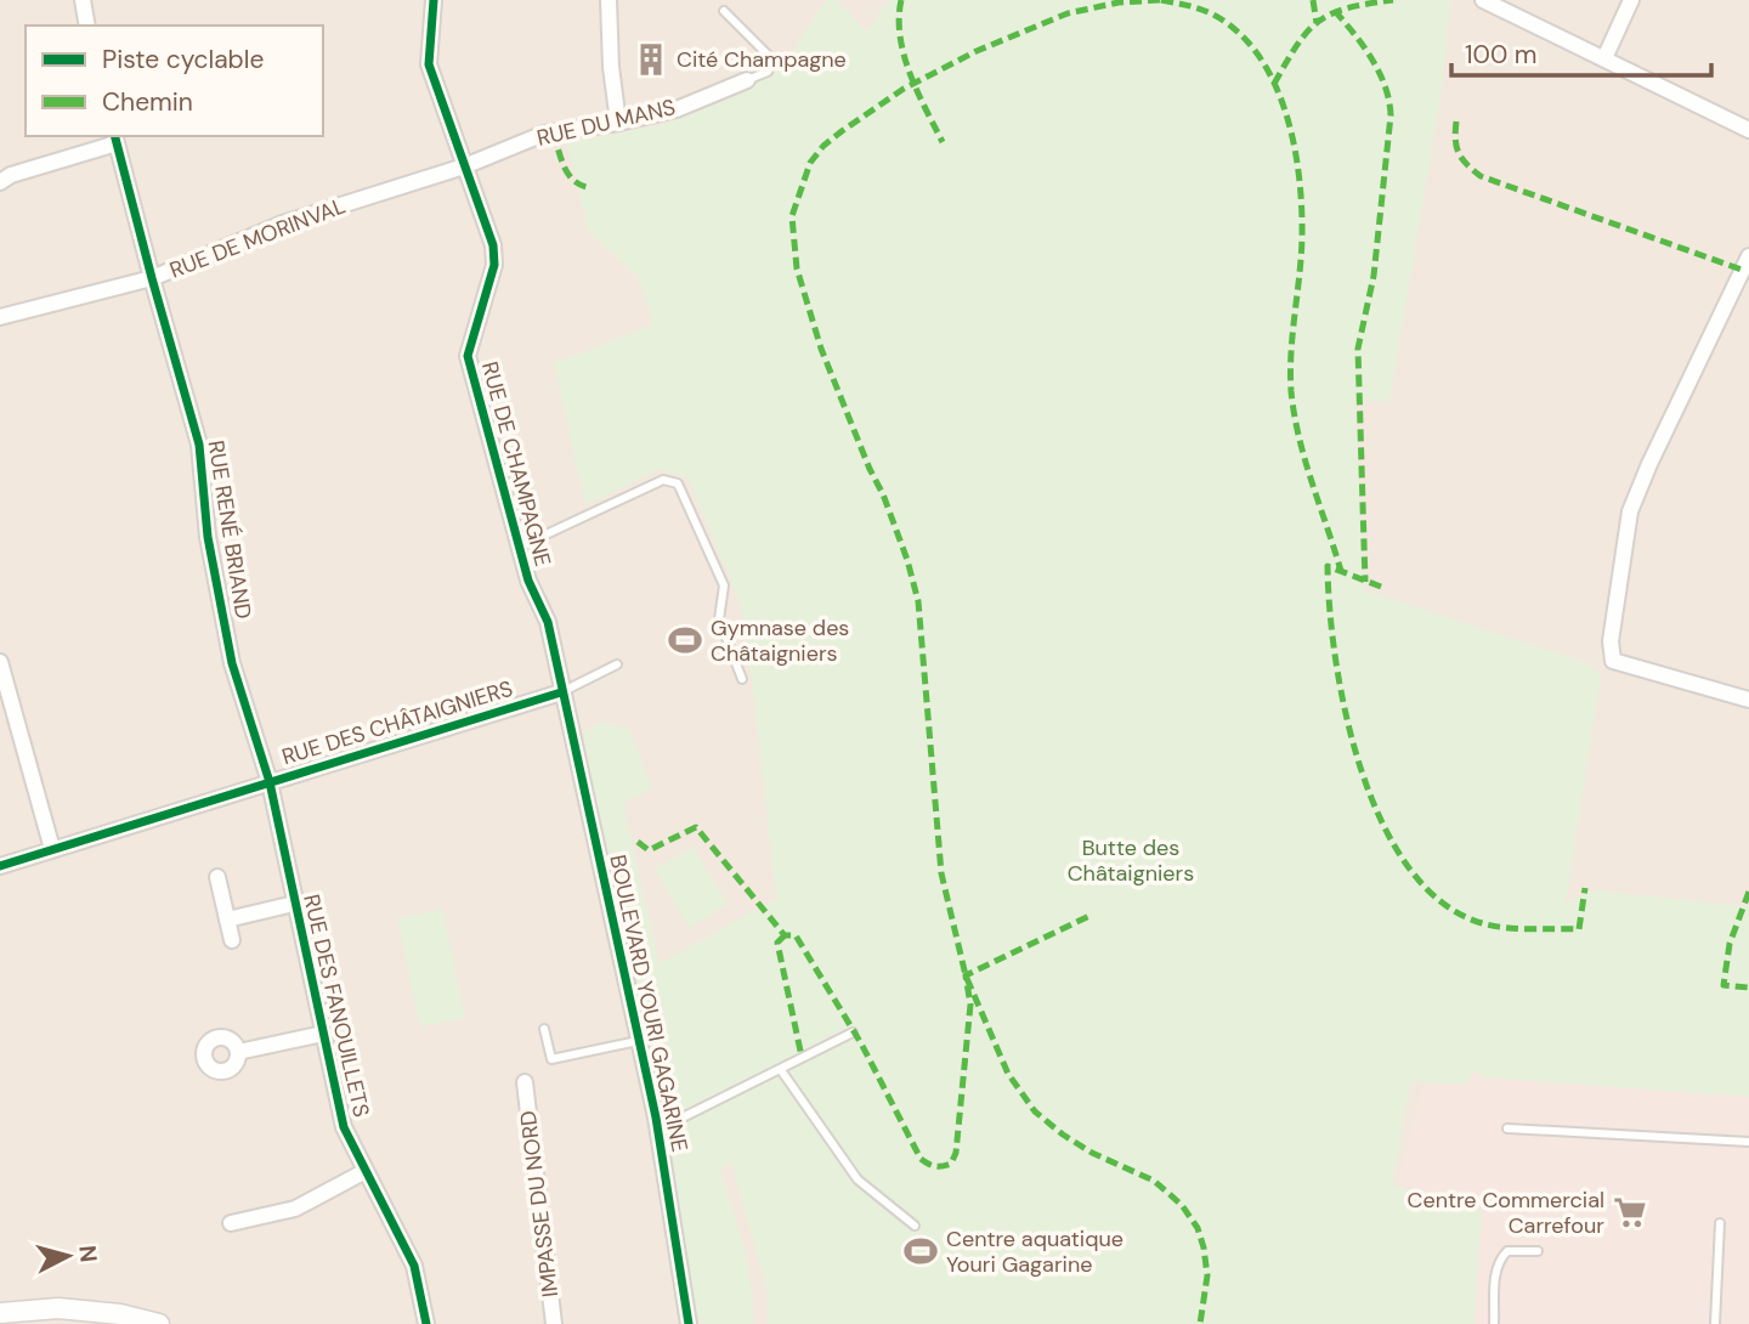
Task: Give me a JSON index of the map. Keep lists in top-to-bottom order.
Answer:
{
  "streets": {
    "street": [
      "RUE DU MANS",
      "RUE DE MORINVAL",
      "RUE DE CHAMPAGNE",
      "RUE RENÉ BRIAND",
      "RUE DES CHÂTAIGNIERS",
      "BOULEVARD YOURI GAGARINE",
      "RUE DES FANOUILLETS",
      "IMPASSE DU NORD"
    ]
  },
  "crossings": [
    ["RUE DU MANS", "RUE DE MORINVAL"],
    ["RUE DU MANS", "RUE DE CHAMPAGNE"],
    ["RUE DE MORINVAL", "RUE DE CHAMPAGNE"],
    ["RUE DE MORINVAL", "RUE RENÉ BRIAND"],
    ["RUE DE CHAMPAGNE", "RUE DES CHÂTAIGNIERS"],
    ["RUE DE CHAMPAGNE", "BOULEVARD YOURI GAGARINE"],
    ["RUE RENÉ BRIAND", "RUE DES CHÂTAIGNIERS"],
    ["RUE RENÉ BRIAND", "RUE DES FANOUILLETS"],
    ["RUE DES CHÂTAIGNIERS", "BOULEVARD YOURI GAGARINE"],
    ["RUE DES CHÂTAIGNIERS", "RUE DES FANOUILLETS"]
  ],
  "parks": ["Butte des Châtaigniers"],
  "places": {
    "building": ["Cité Champagne"],
    "sports": ["Gymnase des Châtaigniers", "Centre aquatique Youri Gagarine"],
    "supermarket": ["Centre Commercial Carrefour"]
  },
  "legend": ["Piste cyclable", "Chemin"],
  "scale_bar": "100 m",
  "north": "right"
}
